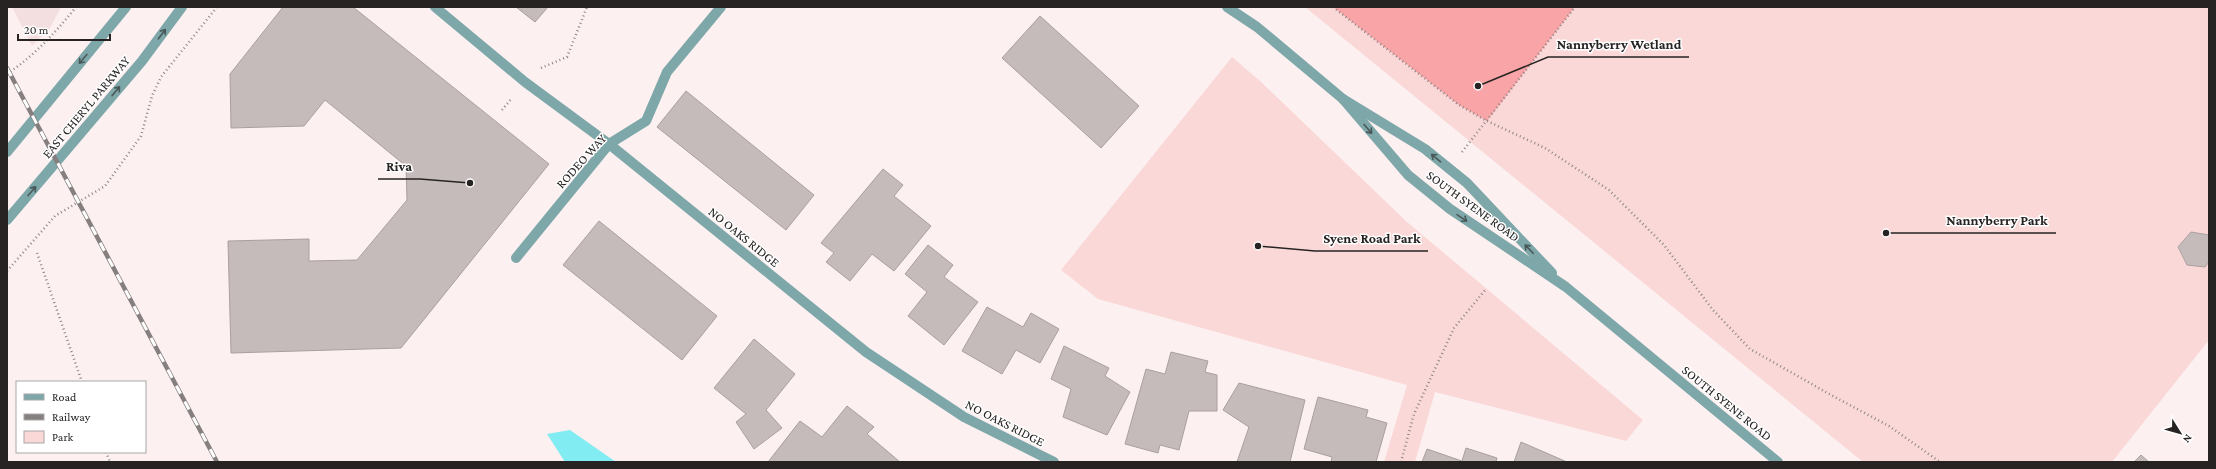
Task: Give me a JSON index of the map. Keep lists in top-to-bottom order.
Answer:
{
  "streets": {
    "street": [
      "EAST CHERYL PARKWAY",
      "RODEO WAY",
      "SOUTH SYENE ROAD",
      "NO OAKS RIDGE"
    ]
  },
  "crossings": [
    ["RODEO WAY", "NO OAKS RIDGE"]
  ],
  "places": [
    "Nannyberry Wetland",
    "Riva",
    "Nannyberry Park",
    "Syene Road Park"
  ],
  "legend": ["Road", "Railway", "Park"],
  "scale_bar": "20 m",
  "north": "bottom right"
}
